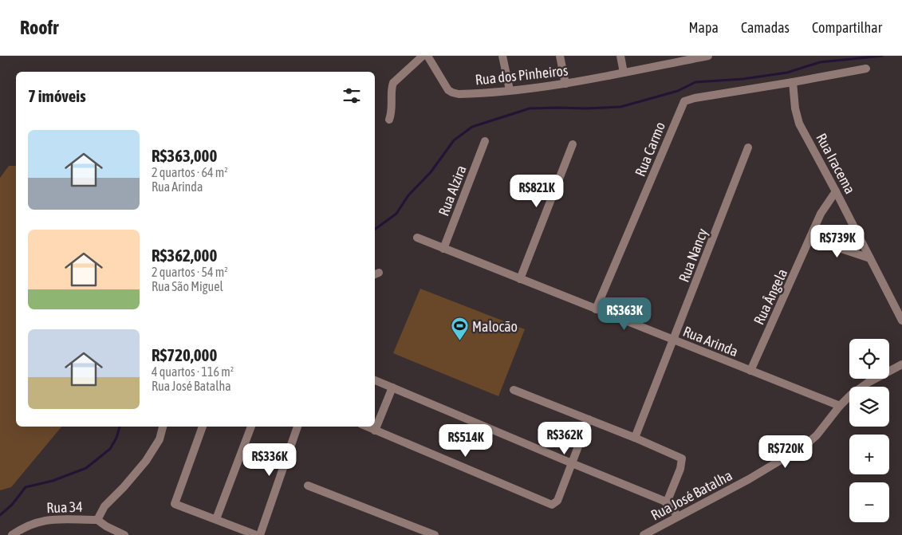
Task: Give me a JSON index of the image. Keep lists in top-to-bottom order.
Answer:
{
  "streets": {
    "street": [
      "Rua dos Pinheiros",
      "Rua Carmo",
      "Rua Iracema",
      "Rua Alzira",
      "Rua Nancy",
      "Rua Ângela",
      "Rua Arinda",
      "Rua José Batalha",
      "Rua 34"
    ]
  },
  "crossings": [
    ["Rua Carmo", "Rua Iracema"],
    ["Rua Carmo", "Rua Arinda"],
    ["Rua Iracema", "Rua Ângela"],
    ["Rua Alzira", "Rua Arinda"],
    ["Rua Nancy", "Rua Arinda"],
    ["Rua Ângela", "Rua Arinda"],
    ["Rua Arinda", "Rua José Batalha"]
  ],
  "places": {
    "sports": ["Malocão"]
  },
  "page": {
    "header": "Roofr",
    "nav": ["Mapa", "Camadas", "Compartilhar"],
    "heading": "7 imóveis",
    "list": [
      {
        "name": "R$363,000",
        "note": "2 quartos · 64 m² · Rua Arinda"
      },
      {
        "name": "R$362,000",
        "note": "2 quartos · 54 m² · Rua São Miguel"
      },
      {
        "name": "R$720,000",
        "note": "4 quartos · 116 m² · Rua José Batalha"
      }
    ],
    "price": [
      "R$821K",
      "R$739K",
      "R$363K",
      "R$362K",
      "R$514K",
      "R$720K",
      "R$336K"
    ],
    "map_buttons": ["+", "−"]
  }
}
